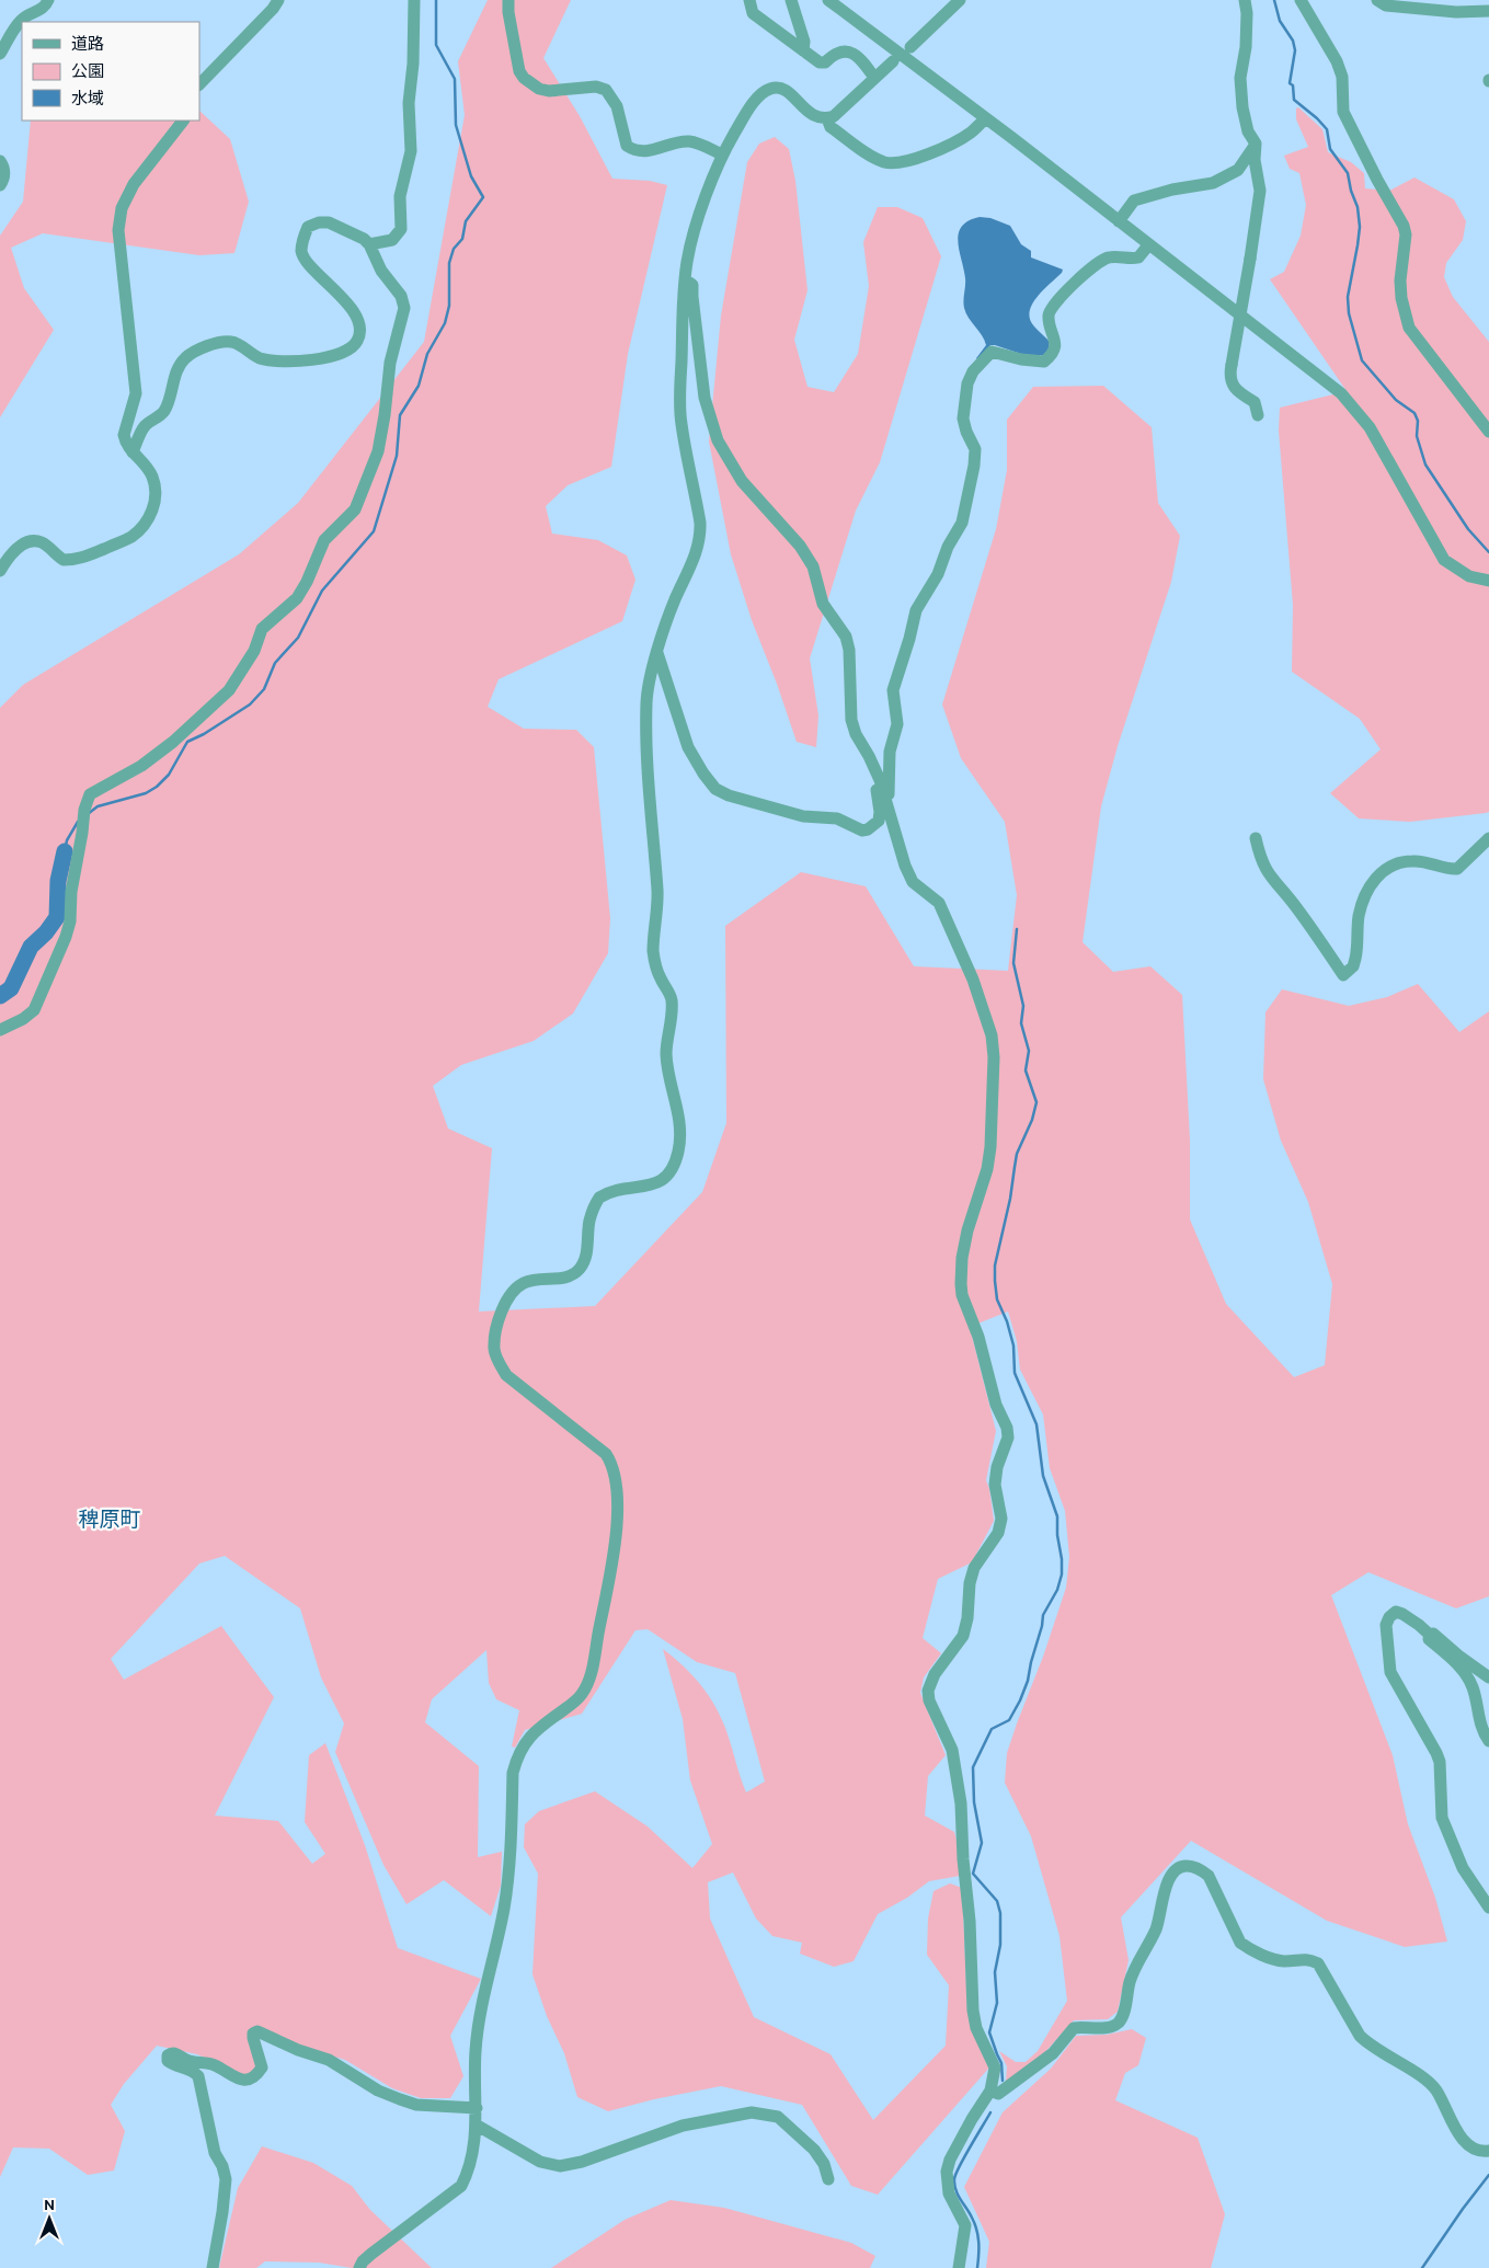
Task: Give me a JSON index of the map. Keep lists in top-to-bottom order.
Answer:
{
  "districts": ["稗原町"],
  "legend": ["道路", "公園", "水域"],
  "north": "top"
}
